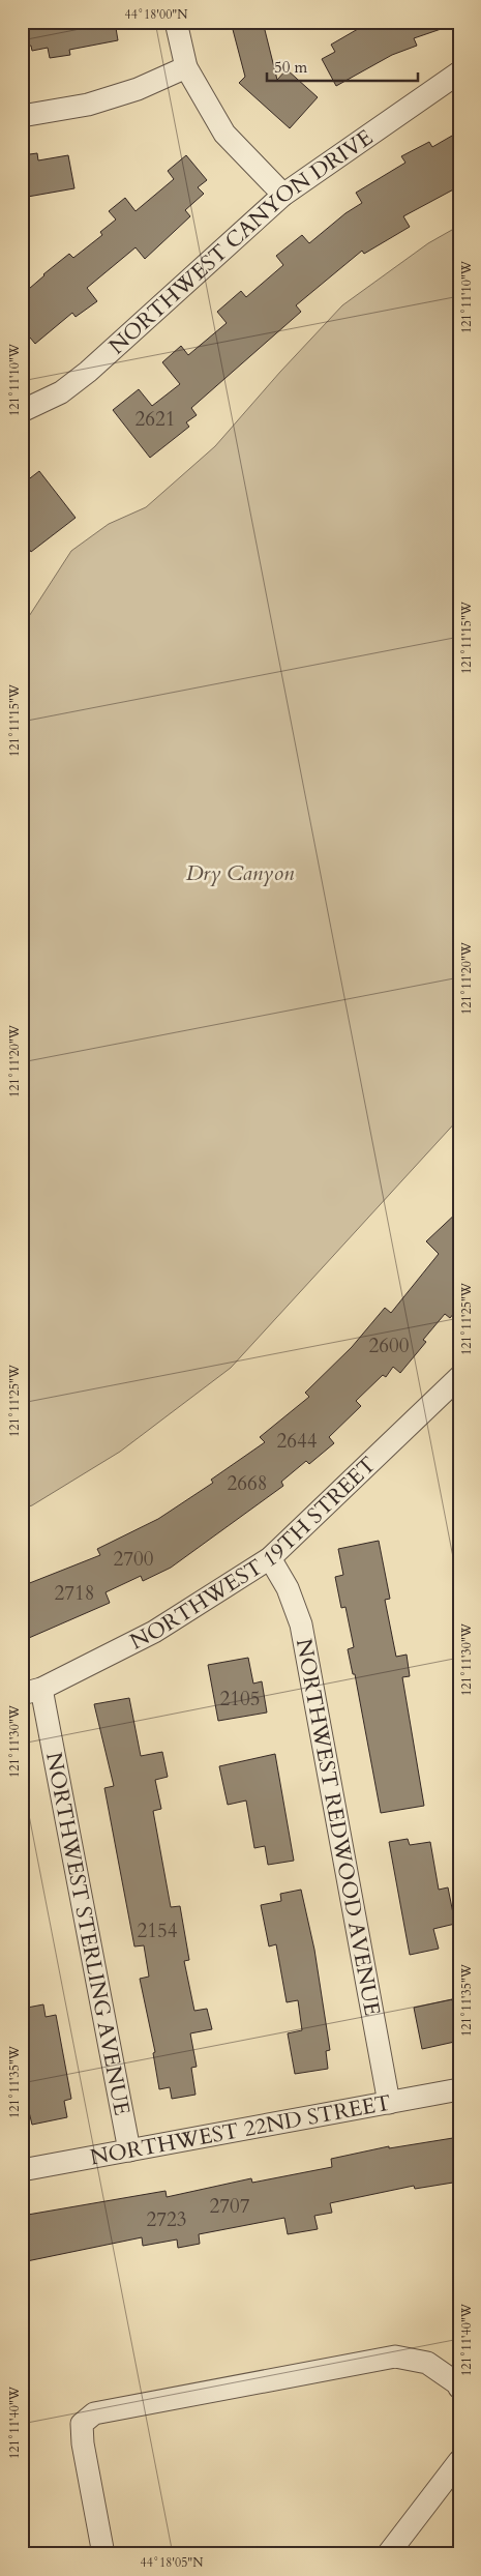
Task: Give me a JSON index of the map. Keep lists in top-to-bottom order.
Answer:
{
  "streets": {
    "street": [
      "NORTHWEST CANYON DRIVE",
      "NORTHWEST 19TH STREET",
      "NORTHWEST REDWOOD AVENUE",
      "NORTHWEST STERLING AVENUE",
      "NORTHWEST 22ND STREET"
    ]
  },
  "crossings": [
    ["NORTHWEST 19TH STREET", "NORTHWEST REDWOOD AVENUE"],
    ["NORTHWEST 19TH STREET", "NORTHWEST STERLING AVENUE"],
    ["NORTHWEST REDWOOD AVENUE", "NORTHWEST 22ND STREET"],
    ["NORTHWEST STERLING AVENUE", "NORTHWEST 22ND STREET"]
  ],
  "parks": ["Dry Canyon"],
  "house_numbers": [
    "2621",
    "2600",
    "2644",
    "2668",
    "2700",
    "2718",
    "2105",
    "2154",
    "2707",
    "2723"
  ],
  "scale_bar": "50 m",
  "coordinates": [
    "44°18'00\"N",
    "121°11'10\"W",
    "121°11'15\"W",
    "121°11'20\"W",
    "121°11'25\"W",
    "121°11'30\"W",
    "121°11'35\"W",
    "121°11'40\"W",
    "44°18'05\"N"
  ]
}
